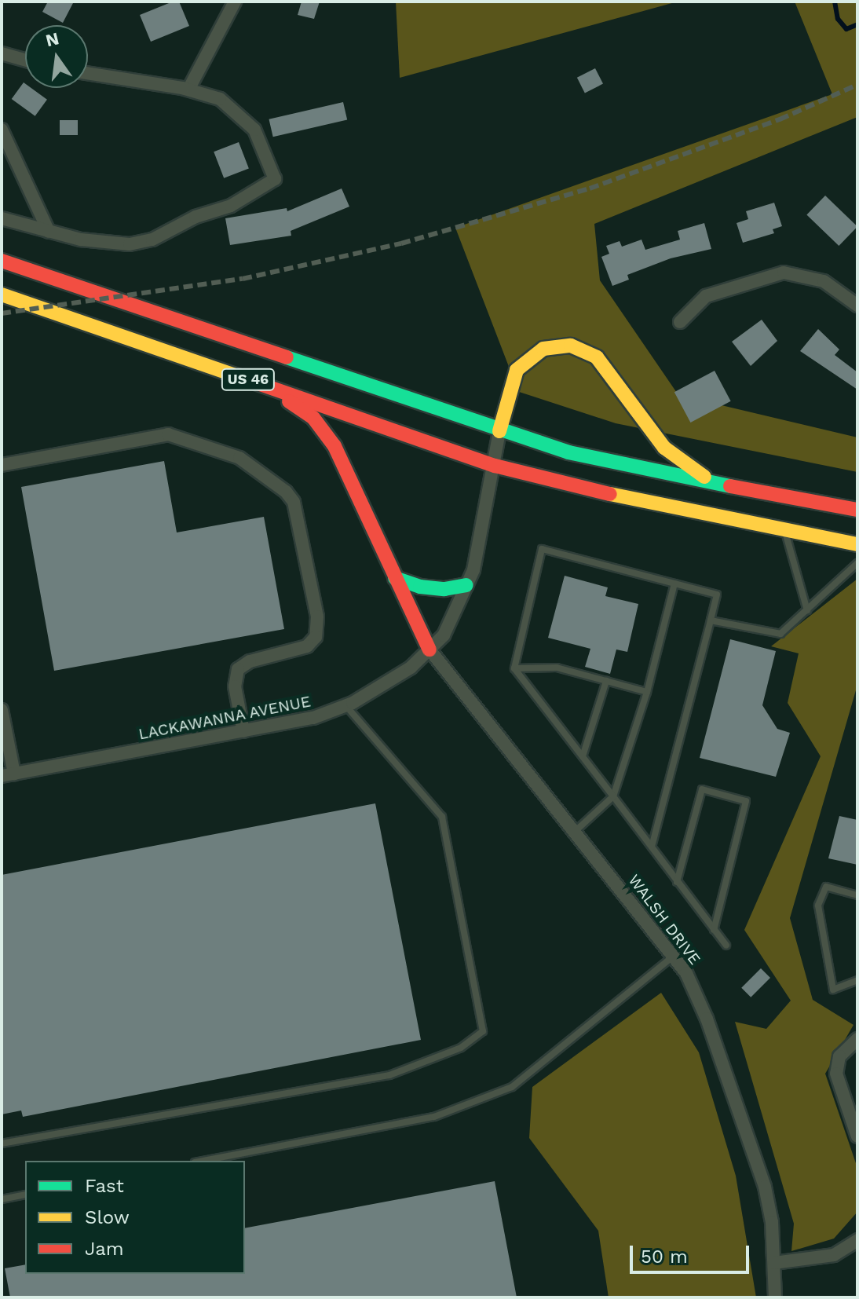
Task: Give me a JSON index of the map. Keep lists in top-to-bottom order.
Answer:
{
  "streets": {
    "highway": ["US 46"],
    "street": ["LACKAWANNA AVENUE", "WALSH DRIVE"]
  },
  "crossings": [
    ["US 46", "LACKAWANNA AVENUE"],
    ["LACKAWANNA AVENUE", "WALSH DRIVE"]
  ],
  "legend": ["Fast", "Slow", "Jam"],
  "scale_bar": "50 m",
  "north": "top"
}
